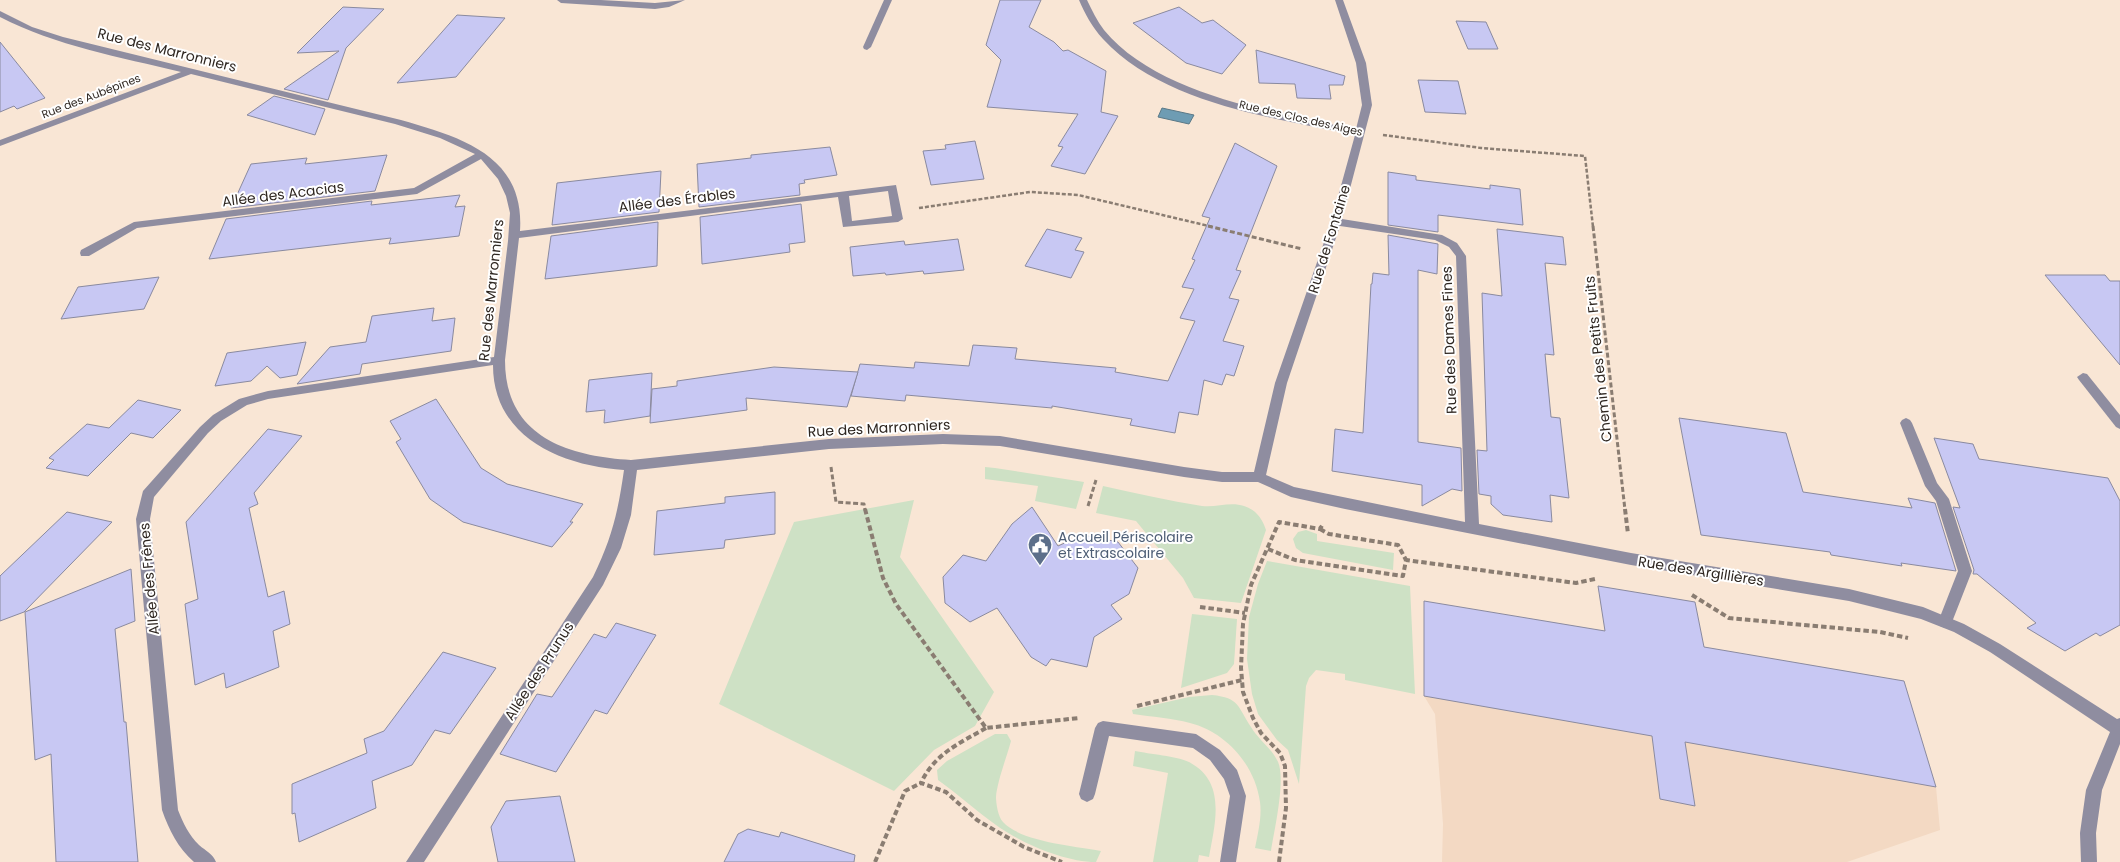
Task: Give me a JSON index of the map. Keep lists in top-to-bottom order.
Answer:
{
  "streets": {
    "street": [
      "Rue des Marronniers",
      "Rue des Aubépines",
      "Rue des Clos des Aiges",
      "Allée des Acacias",
      "Allée des Érables",
      "Rue de Fontaine",
      "Rue des Dames Fines",
      "Rue des Argillières",
      "Allée des Frênes",
      "Allée des Prunus"
    ],
    "path": ["Chemin des Petits Fruits"]
  },
  "crossings": [
    ["Rue des Marronniers", "Rue des Aubépines"],
    ["Rue des Marronniers", "Allée des Acacias"],
    ["Rue des Marronniers", "Allée des Érables"],
    ["Rue des Marronniers", "Rue de Fontaine"],
    ["Rue des Marronniers", "Rue des Argillières"],
    ["Rue des Marronniers", "Allée des Frênes"],
    ["Rue des Marronniers", "Allée des Prunus"],
    ["Rue des Clos des Aiges", "Rue de Fontaine"],
    ["Rue des Clos des Aiges", "Chemin des Petits Fruits"],
    ["Rue de Fontaine", "Rue des Dames Fines"],
    ["Rue de Fontaine", "Rue des Argillières"],
    ["Rue des Dames Fines", "Rue des Argillières"],
    ["Chemin des Petits Fruits", "Rue des Argillières"]
  ],
  "places": {
    "public building": ["Accueil Périscolaire et Extrascolaire"]
  }
}
